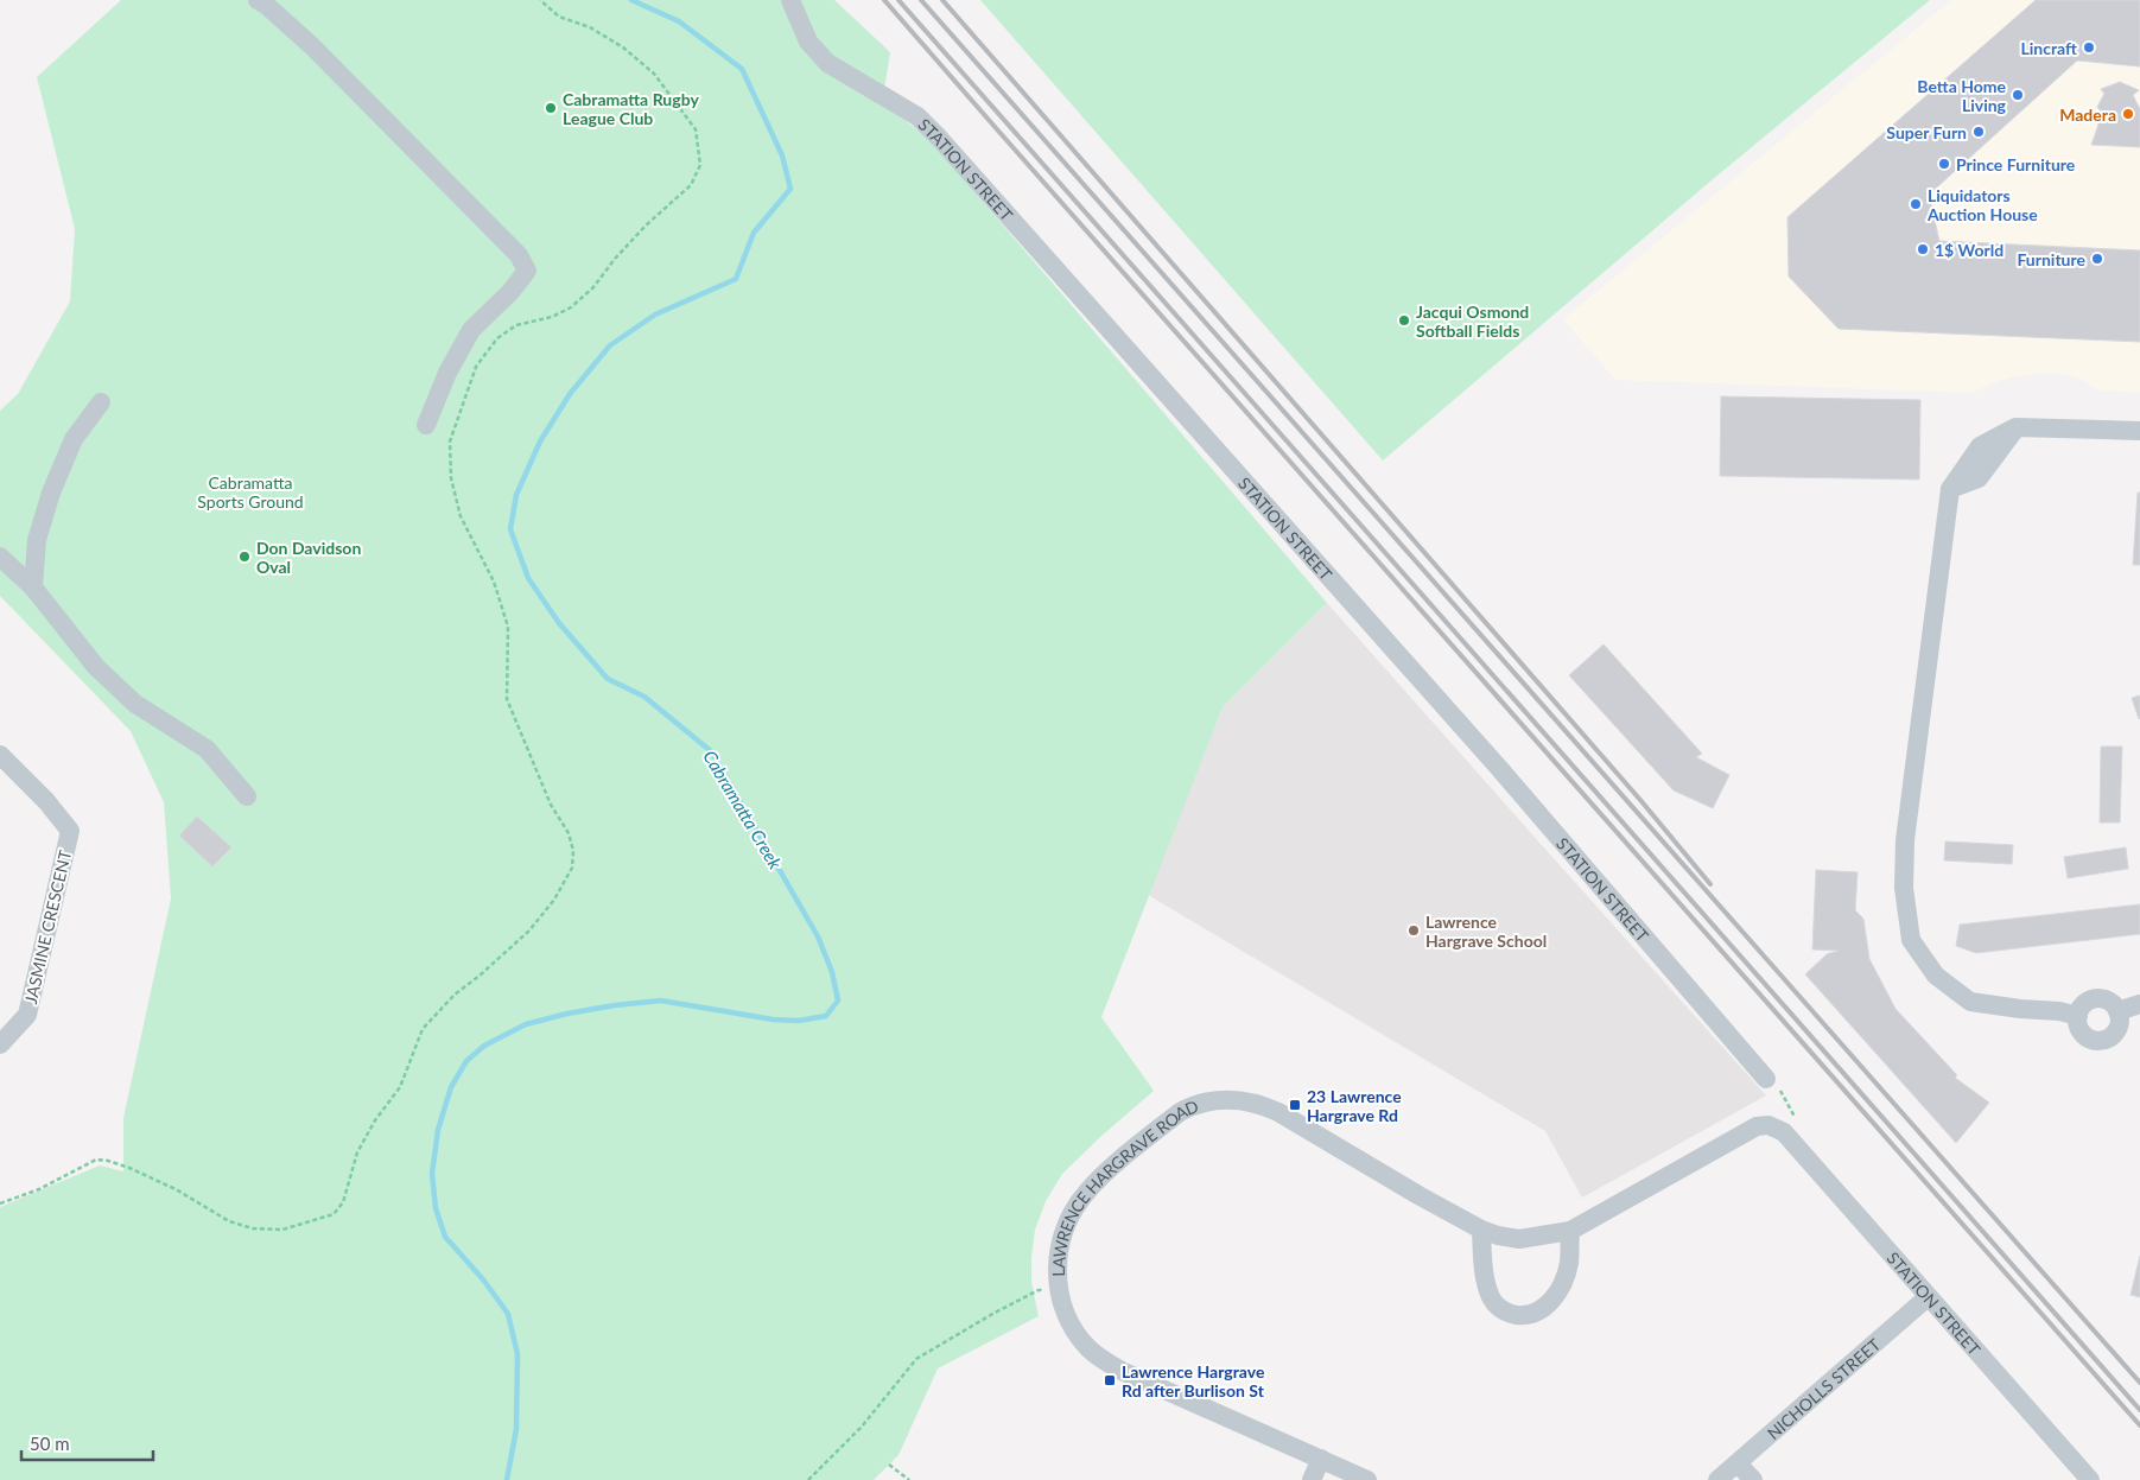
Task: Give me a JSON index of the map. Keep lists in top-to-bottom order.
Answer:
{
  "streets": {
    "street": [
      "STATION STREET",
      "JASMINE CRESCENT",
      "LAWRENCE HARGRAVE ROAD",
      "NICHOLLS STREET"
    ]
  },
  "crossings": [
    ["STATION STREET", "LAWRENCE HARGRAVE ROAD"],
    ["STATION STREET", "NICHOLLS STREET"]
  ],
  "water": ["Cabramatta Creek"],
  "parks": ["Cabramatta Sports Ground"],
  "places": {
    "other": [
      "Lincraft",
      "Betta Home Living",
      "Cabramatta Rugby League Club",
      "Madera",
      "Super Furn",
      "Prince Furniture",
      "Liquidators Auction House",
      "1$ World",
      "Furniture",
      "Jacqui Osmond Softball Fields",
      "Don Davidson Oval",
      "Lawrence Hargrave School"
    ],
    "transit": ["23 Lawrence Hargrave Rd", "Lawrence Hargrave Rd after Burlison St"]
  },
  "scale_bar": "50 m"
}
